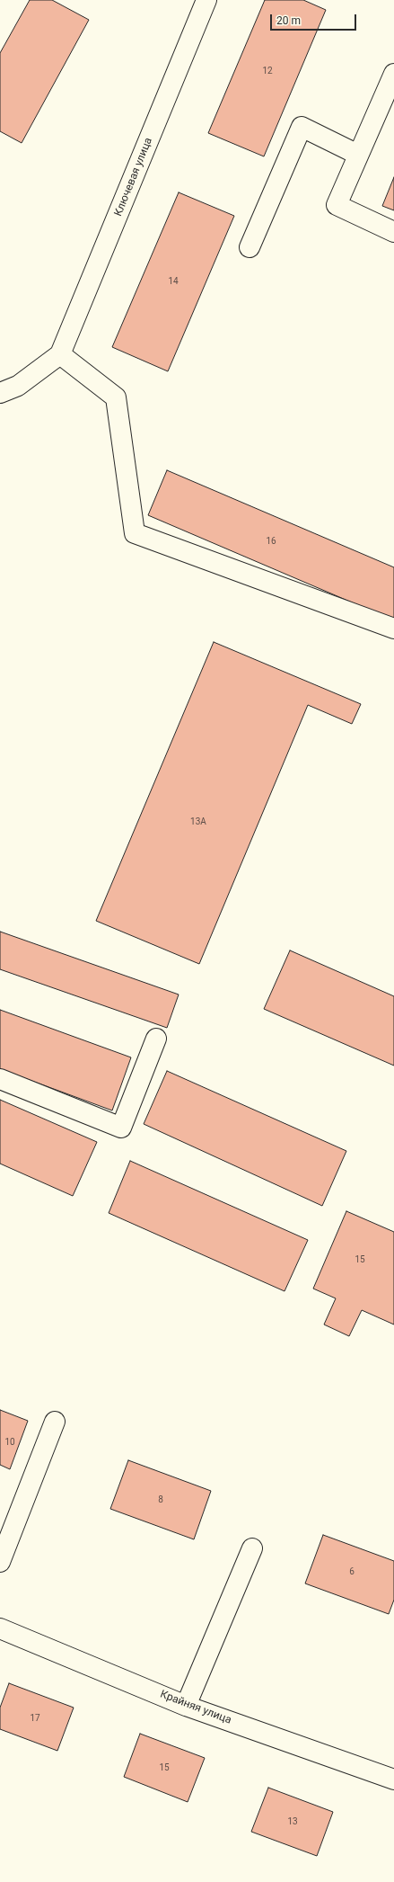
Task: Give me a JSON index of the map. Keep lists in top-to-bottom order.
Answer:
{
  "streets": {
    "street": ["Ключевая улица", "Крайняя улица"]
  },
  "house_numbers": [
    "12",
    "14",
    "16",
    "13А",
    "15",
    "10",
    "8",
    "6",
    "17",
    "15",
    "13"
  ],
  "scale_bar": "20 m"
}
